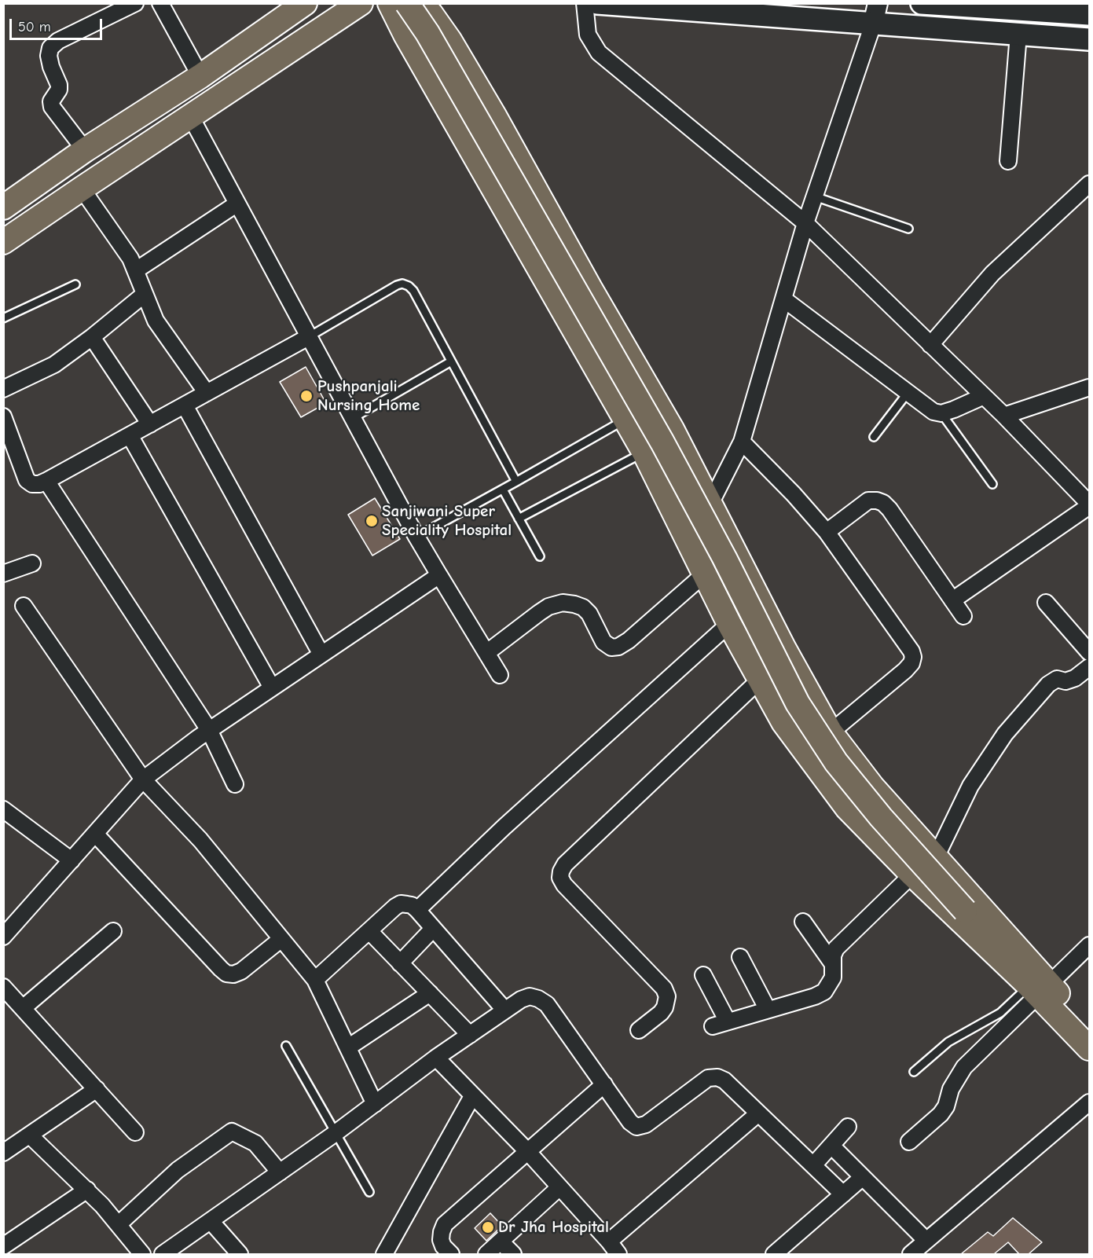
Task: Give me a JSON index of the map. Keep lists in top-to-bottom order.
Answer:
{
  "places": ["Pushpanjali Nursing Home", "Sanjiwani Super Speciality Hospital", "Dr Jha Hospital"],
  "scale_bar": "50 m"
}
